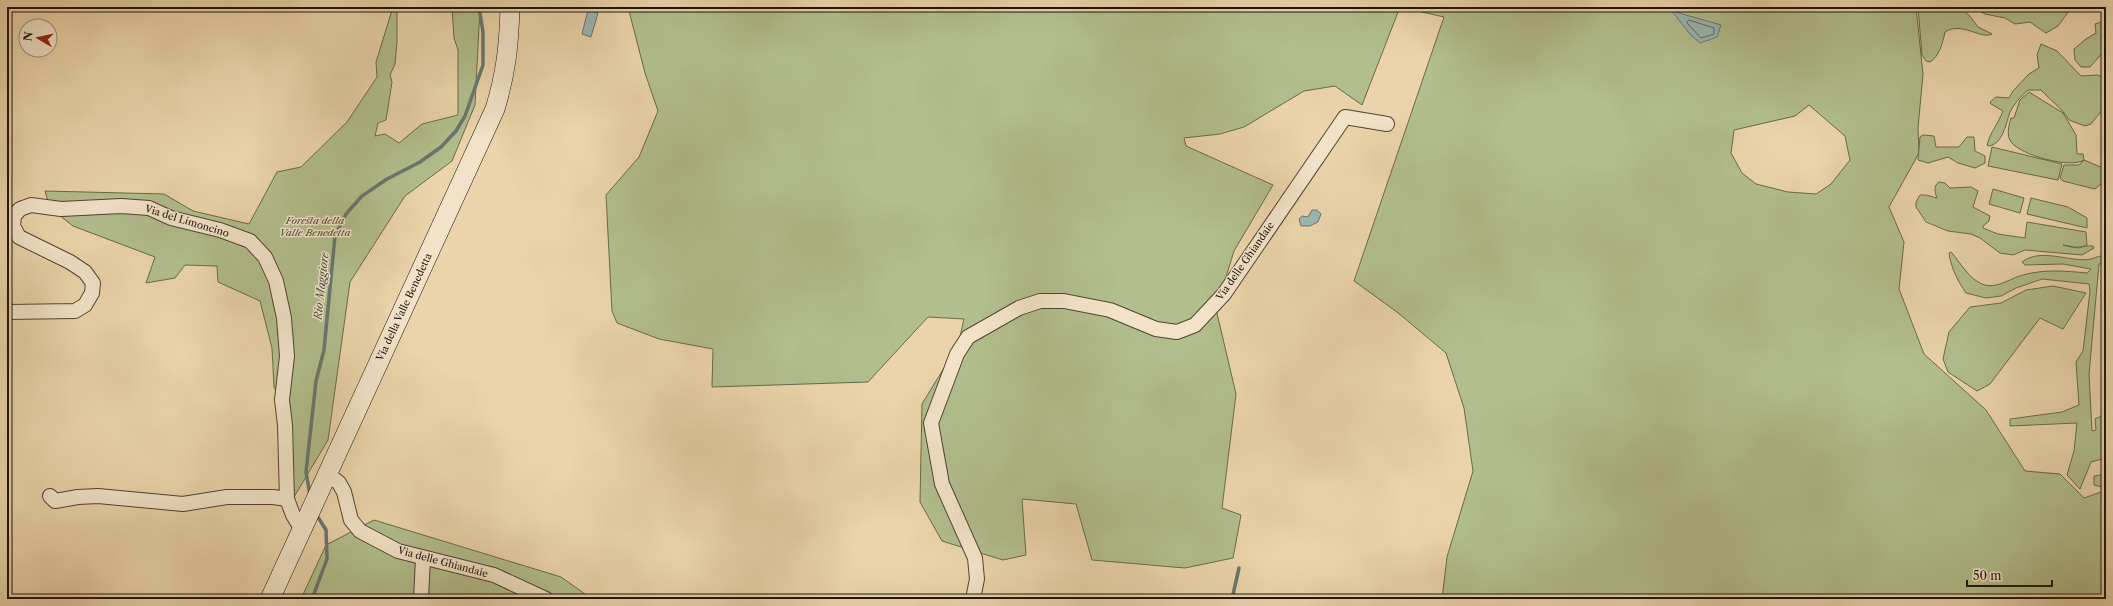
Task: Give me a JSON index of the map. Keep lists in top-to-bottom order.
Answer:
{
  "streets": {
    "main road": ["Via della Valle Benedetta"],
    "street": ["Via del Limoncino", "Via delle Ghiandaie"]
  },
  "crossings": [
    ["Via del Limoncino", "Via della Valle Benedetta"],
    ["Via delle Ghiandaie", "Via della Valle Benedetta"]
  ],
  "water": ["Rio Maggiore"],
  "parks": ["Foresta della Valle Benedetta"],
  "scale_bar": "50 m",
  "north": "left"
}
